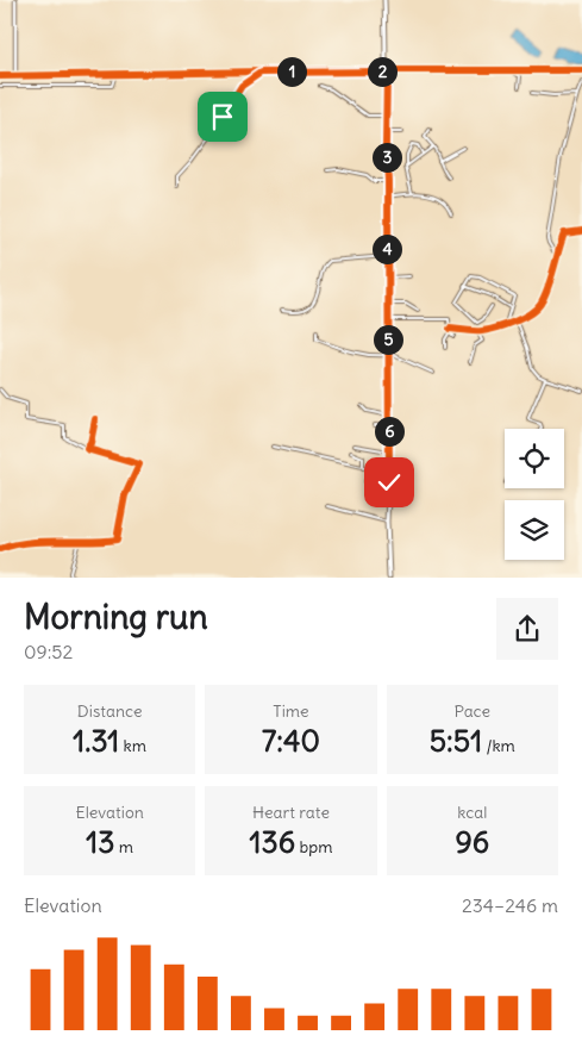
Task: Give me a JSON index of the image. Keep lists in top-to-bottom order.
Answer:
{
  "page": {
    "pins": [
      "1",
      "2",
      "3",
      "4",
      "5",
      "6"
    ],
    "heading": ["Morning run", "09:52"],
    "stats": [
      ["Distance", "1.31 km"],
      ["Time", "7:40"],
      ["Pace", "5:51 /km"],
      ["Elevation", "13 m"],
      ["Heart rate", "136 bpm"],
      ["kcal", "96"]
    ],
    "chart": ["Elevation", "234–246 m"]
  }
}
